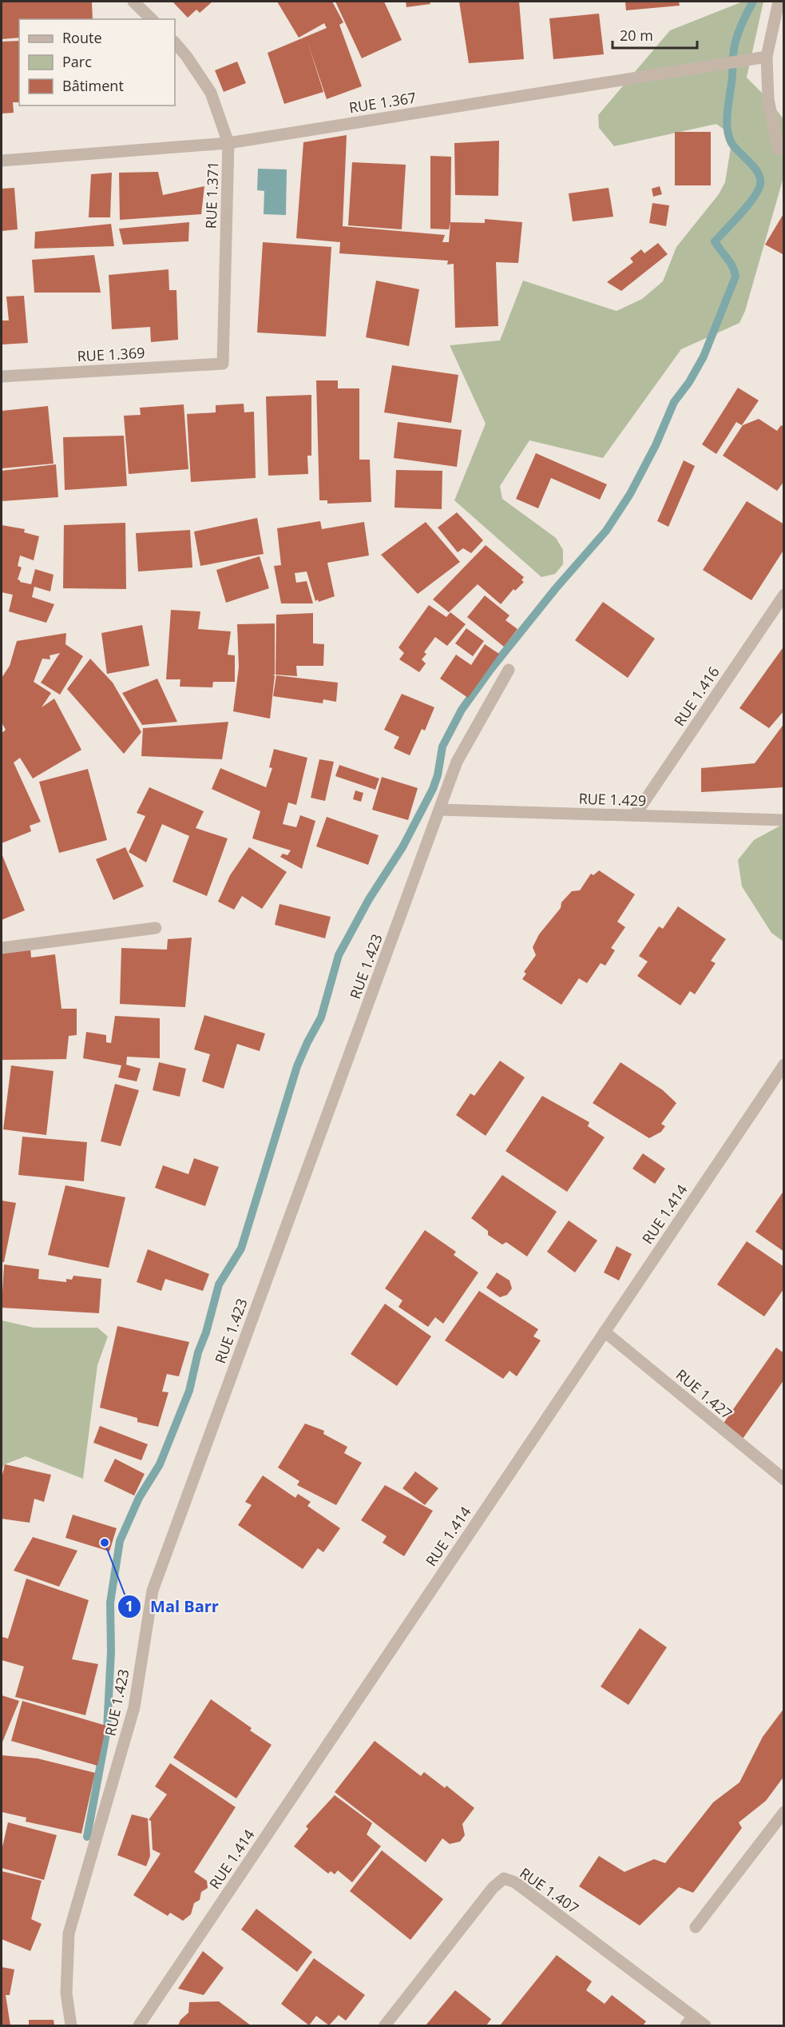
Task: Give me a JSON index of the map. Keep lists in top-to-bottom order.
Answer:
{
  "streets": {
    "street": [
      "RUE 1.367",
      "RUE 1.371",
      "RUE 1.369",
      "RUE 1.416",
      "RUE 1.429",
      "RUE 1.423",
      "RUE 1.414",
      "RUE 1.427",
      "RUE 1.407"
    ]
  },
  "crossings": [
    ["RUE 1.367", "RUE 1.371"],
    ["RUE 1.371", "RUE 1.369"],
    ["RUE 1.416", "RUE 1.429"],
    ["RUE 1.429", "RUE 1.423"],
    ["RUE 1.414", "RUE 1.427"]
  ],
  "places": ["Mal Barr"],
  "legend": ["Route", "Parc", "Bâtiment"],
  "scale_bar": "20 m"
}
